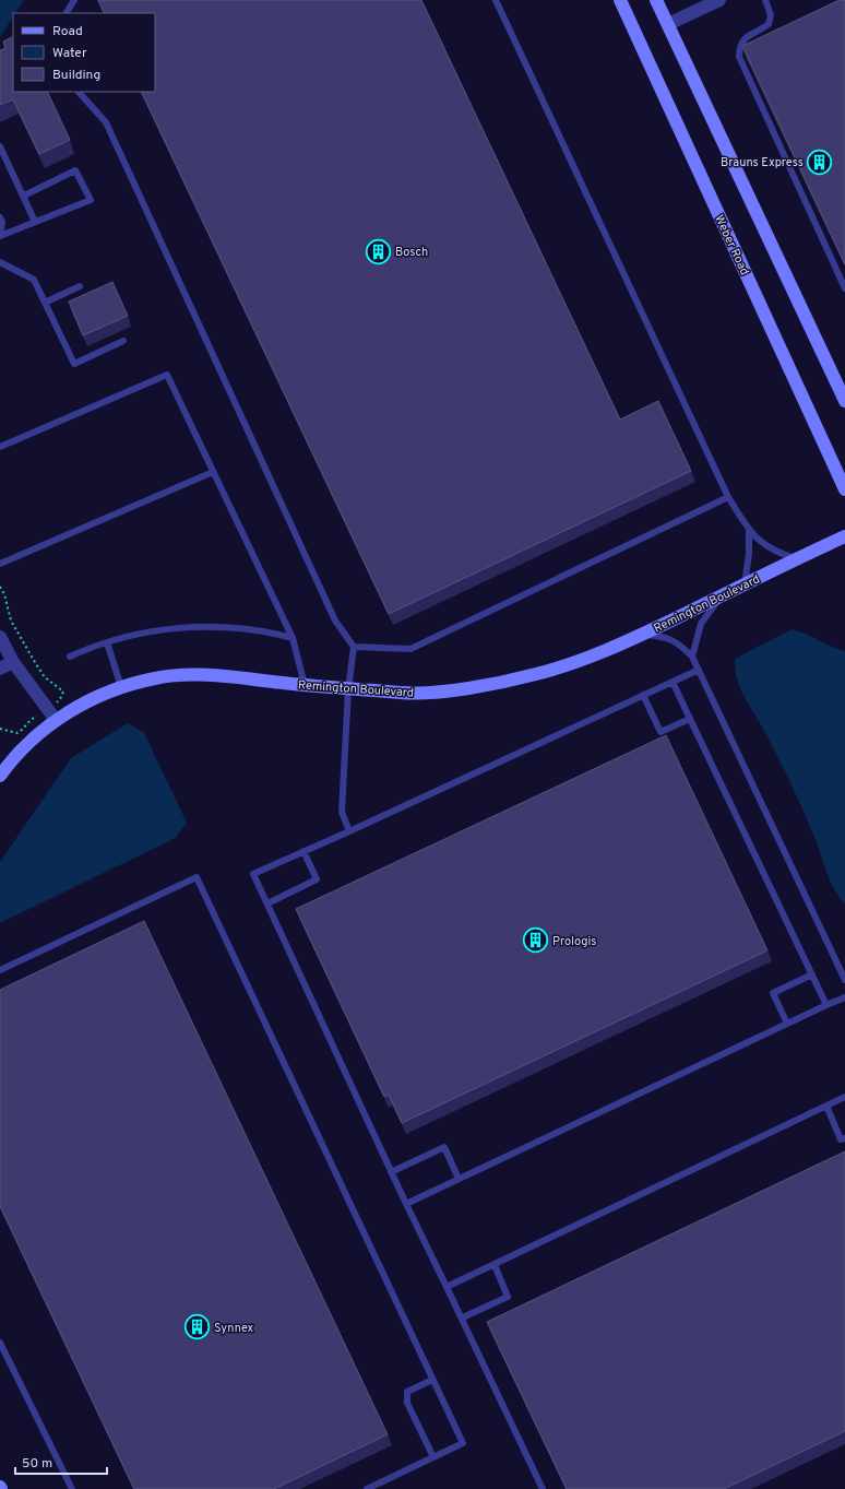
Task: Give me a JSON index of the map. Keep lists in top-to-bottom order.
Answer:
{
  "streets": {
    "main road": ["Weber Road", "Remington Boulevard"]
  },
  "places": {
    "building": [
      "Brauns Express",
      "Bosch",
      "Prologis",
      "Synnex"
    ]
  },
  "legend": ["Road", "Water", "Building"],
  "scale_bar": "50 m"
}
